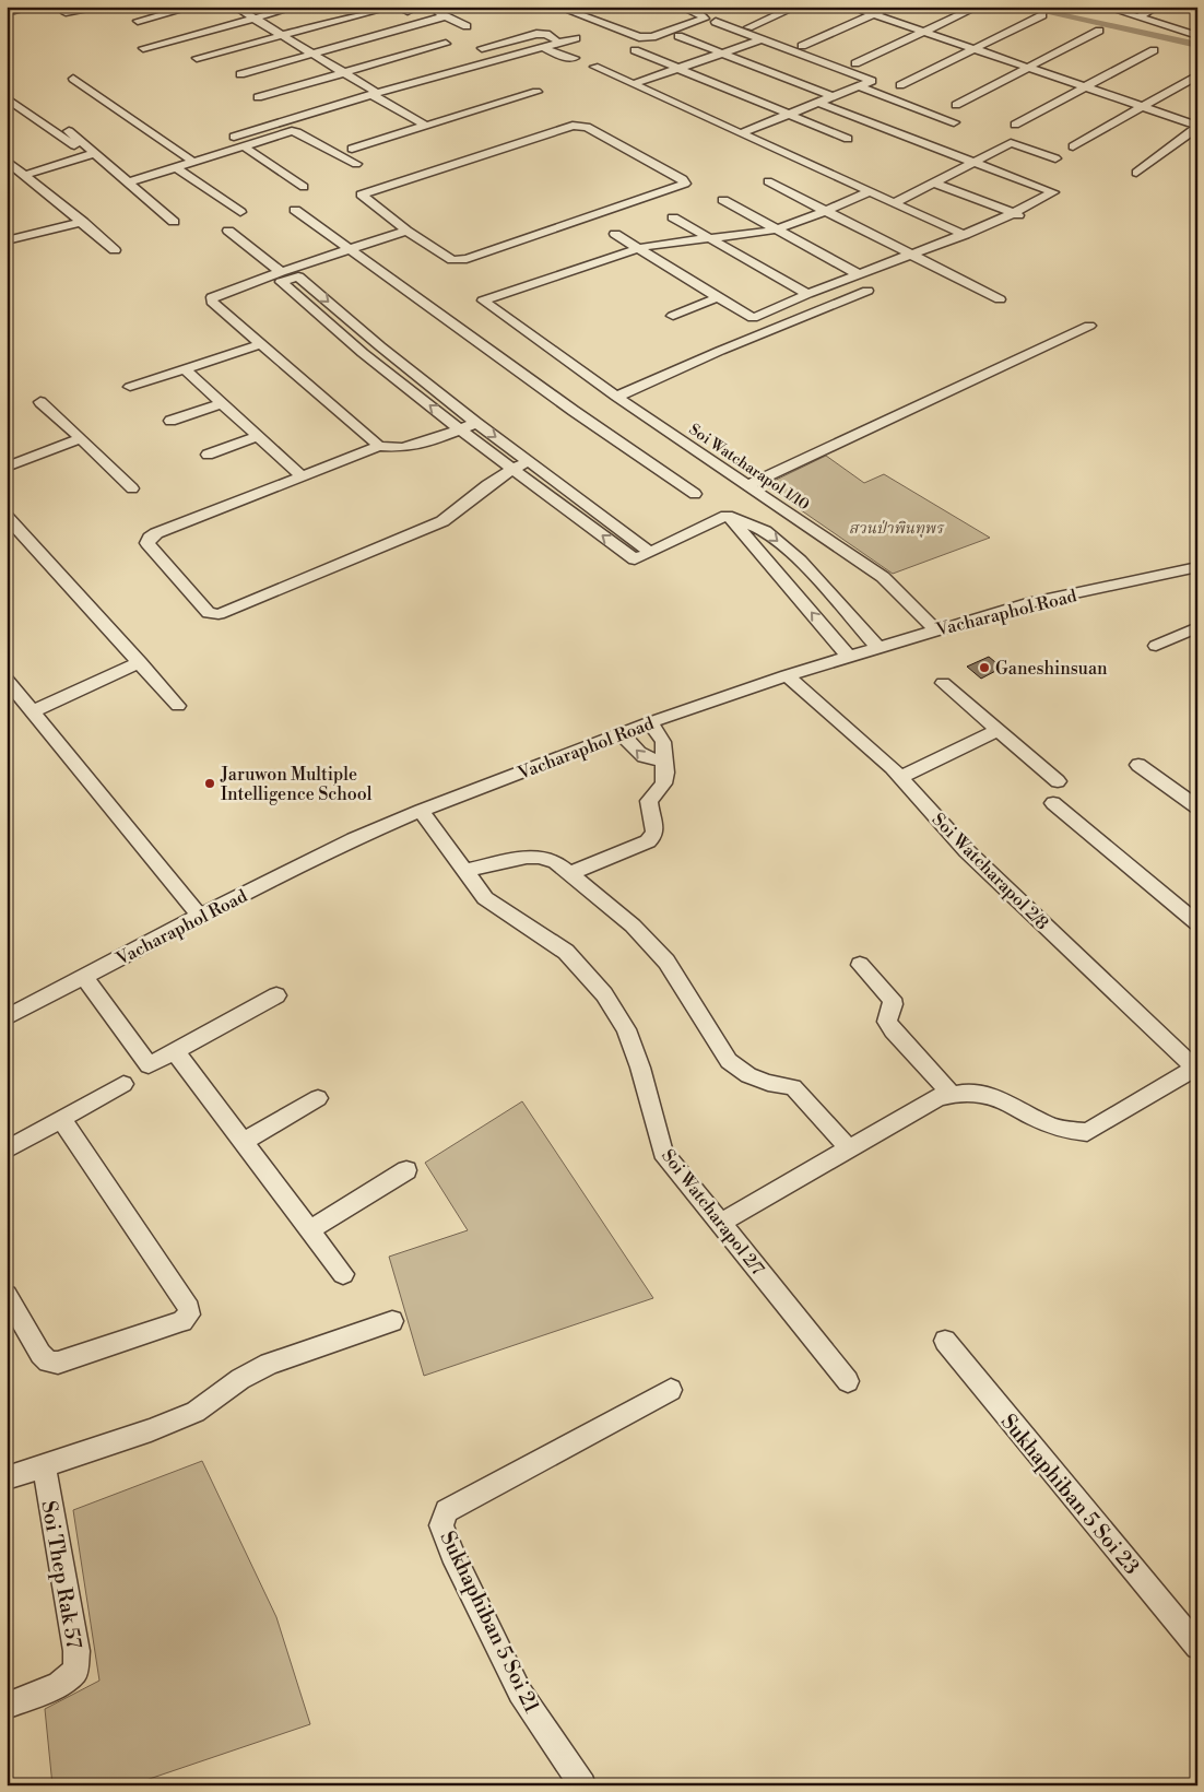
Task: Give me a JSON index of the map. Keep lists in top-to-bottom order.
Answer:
{
  "streets": {
    "street": [
      "Soi Watcharapol 1/10",
      "Vacharaphol Road",
      "Soi Watcharapol 2/8",
      "Soi Watcharapol 2/7",
      "Sukhaphiban 5 Soi 23",
      "Soi Thep Rak 57",
      "Sukhaphiban 5 Soi 21"
    ]
  },
  "crossings": [
    ["Soi Watcharapol 1/10", "Vacharaphol Road"],
    ["Vacharaphol Road", "Soi Watcharapol 2/8"],
    ["Vacharaphol Road", "Soi Watcharapol 2/7"]
  ],
  "parks": ["สวนป่าพินทุพร"],
  "places": ["Ganeshinsuan", "Jaruwon Multiple Intelligence School"]
}
